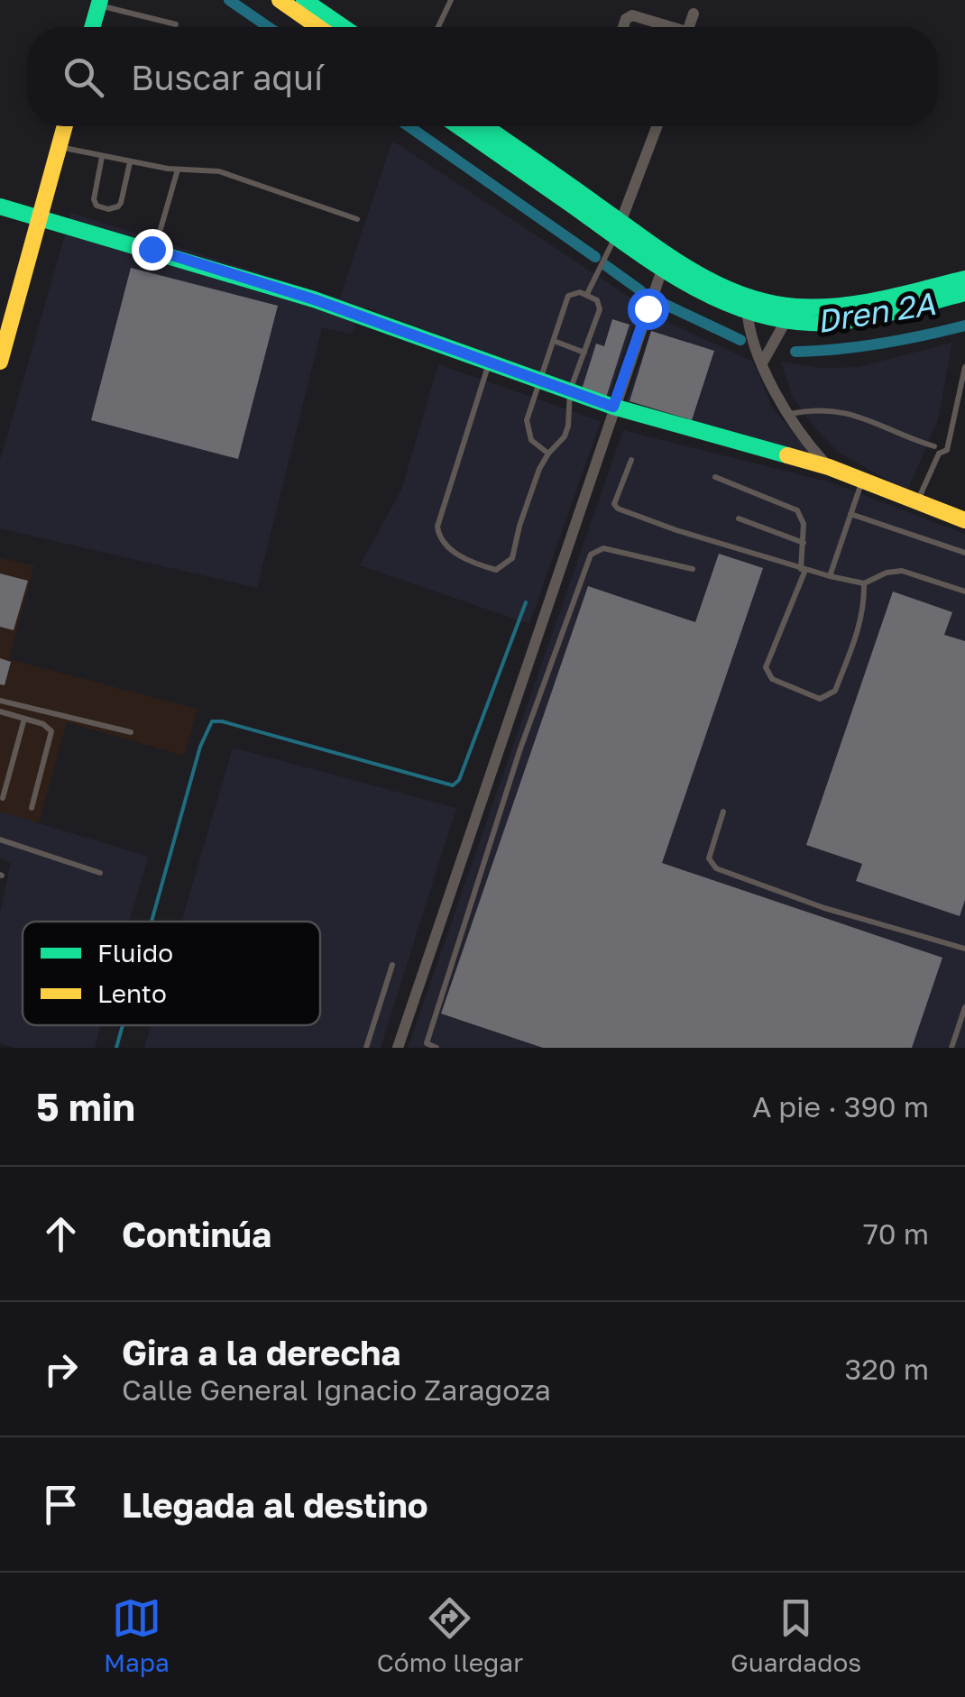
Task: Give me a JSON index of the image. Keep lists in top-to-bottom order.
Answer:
{
  "water": ["Dren 2A"],
  "legend": ["Fluido", "Lento"],
  "page": {
    "search": "Buscar aquí",
    "heading": ["5 min", "A pie · 390 m"],
    "list": [
      ["Continúa", "70 m"],
      ["Gira a la derecha", "Calle General Ignacio Zaragoza", "320 m"],
      "Llegada al destino"
    ],
    "nav": ["Mapa", "Cómo llegar", "Guardados"]
  }
}
